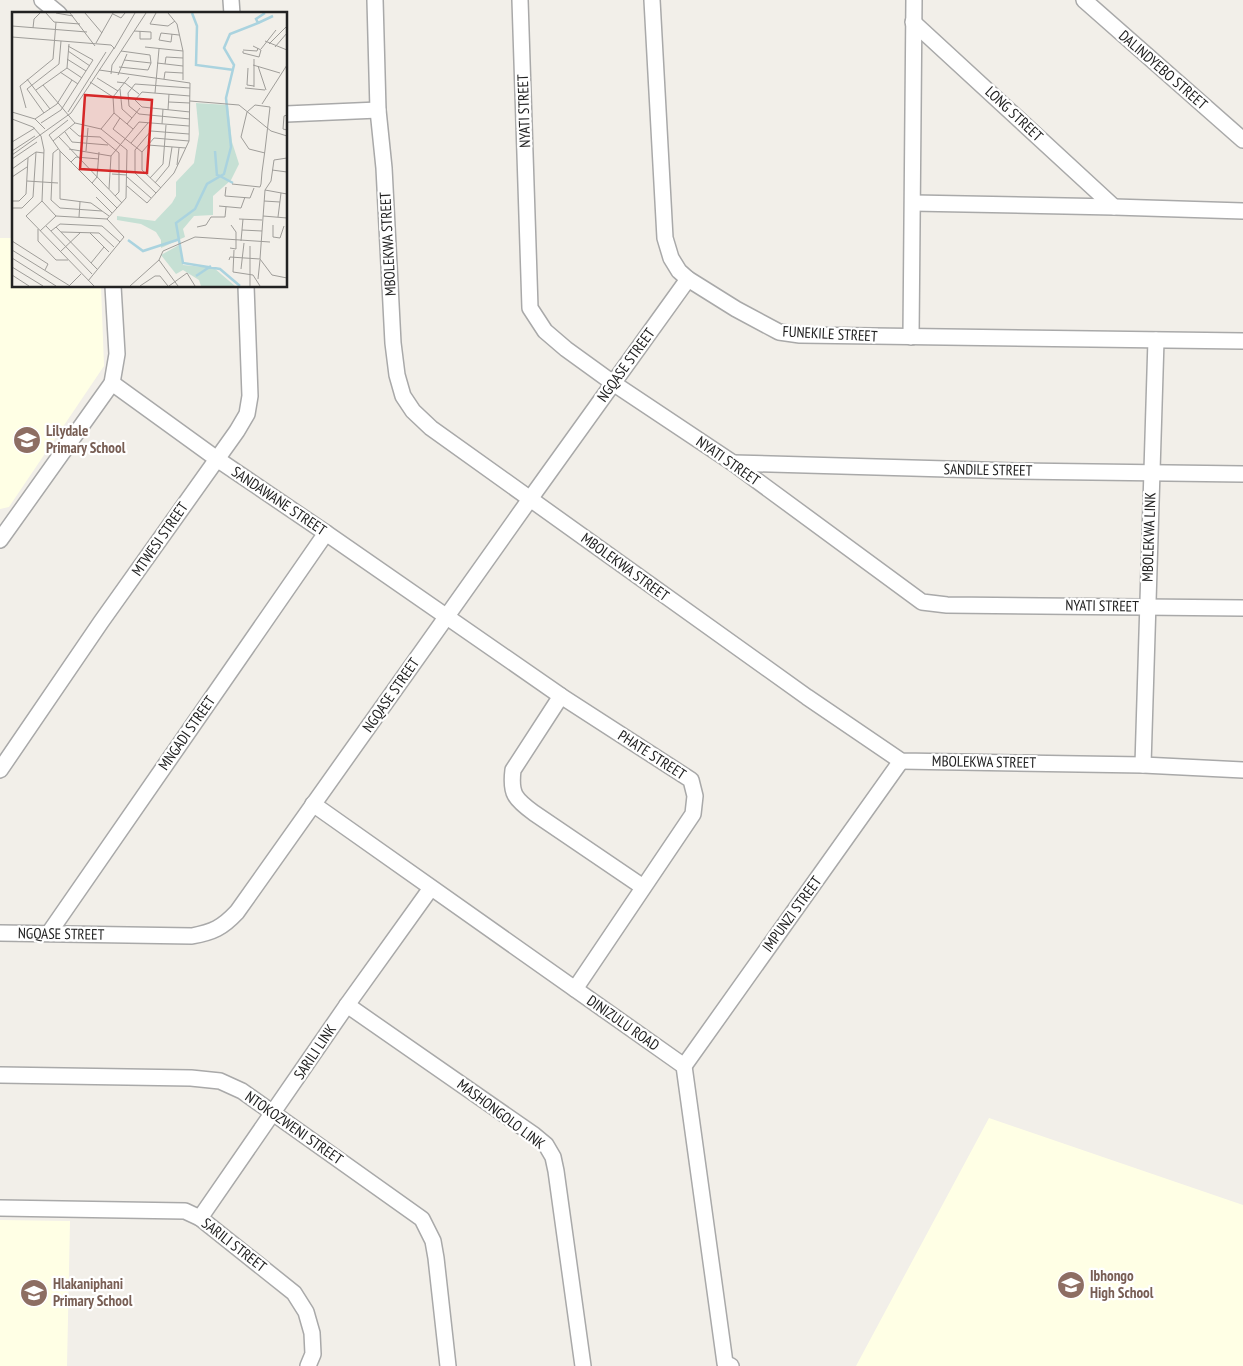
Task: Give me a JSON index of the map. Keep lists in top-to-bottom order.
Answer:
{
  "streets": {
    "street": [
      "DALINDYEBO STREET",
      "NYATI STREET",
      "LONG STREET",
      "MBOLEKWA STREET",
      "FUNEKILE STREET",
      "NGQASE STREET",
      "SANDILE STREET",
      "SANDAWANE STREET",
      "MBOLEKWA LINK",
      "MTWESI STREET",
      "MNGADI STREET",
      "PHATE STREET",
      "IMPUNZI STREET",
      "DINIZULU ROAD",
      "SARILI LINK",
      "MASHONGOLO LINK",
      "NTOKOZWENI STREET",
      "SARILI STREET"
    ]
  },
  "crossings": [
    ["NYATI STREET", "NGQASE STREET"],
    ["NYATI STREET", "SANDILE STREET"],
    ["NYATI STREET", "MBOLEKWA LINK"],
    ["MBOLEKWA STREET", "NGQASE STREET"],
    ["MBOLEKWA STREET", "MBOLEKWA LINK"],
    ["MBOLEKWA STREET", "IMPUNZI STREET"],
    ["FUNEKILE STREET", "NGQASE STREET"],
    ["FUNEKILE STREET", "MBOLEKWA LINK"],
    ["NGQASE STREET", "SANDAWANE STREET"],
    ["NGQASE STREET", "MNGADI STREET"],
    ["NGQASE STREET", "PHATE STREET"],
    ["NGQASE STREET", "DINIZULU ROAD"],
    ["SANDILE STREET", "MBOLEKWA LINK"],
    ["SANDAWANE STREET", "MTWESI STREET"],
    ["SANDAWANE STREET", "MNGADI STREET"],
    ["SANDAWANE STREET", "PHATE STREET"],
    ["PHATE STREET", "DINIZULU ROAD"],
    ["IMPUNZI STREET", "DINIZULU ROAD"],
    ["DINIZULU ROAD", "SARILI LINK"],
    ["SARILI LINK", "MASHONGOLO LINK"],
    ["SARILI LINK", "NTOKOZWENI STREET"],
    ["SARILI LINK", "SARILI STREET"]
  ],
  "places": {
    "school or university": ["Lilydale Primary School", "Ibhongo High School", "Hlakaniphani Primary School"]
  }
}
